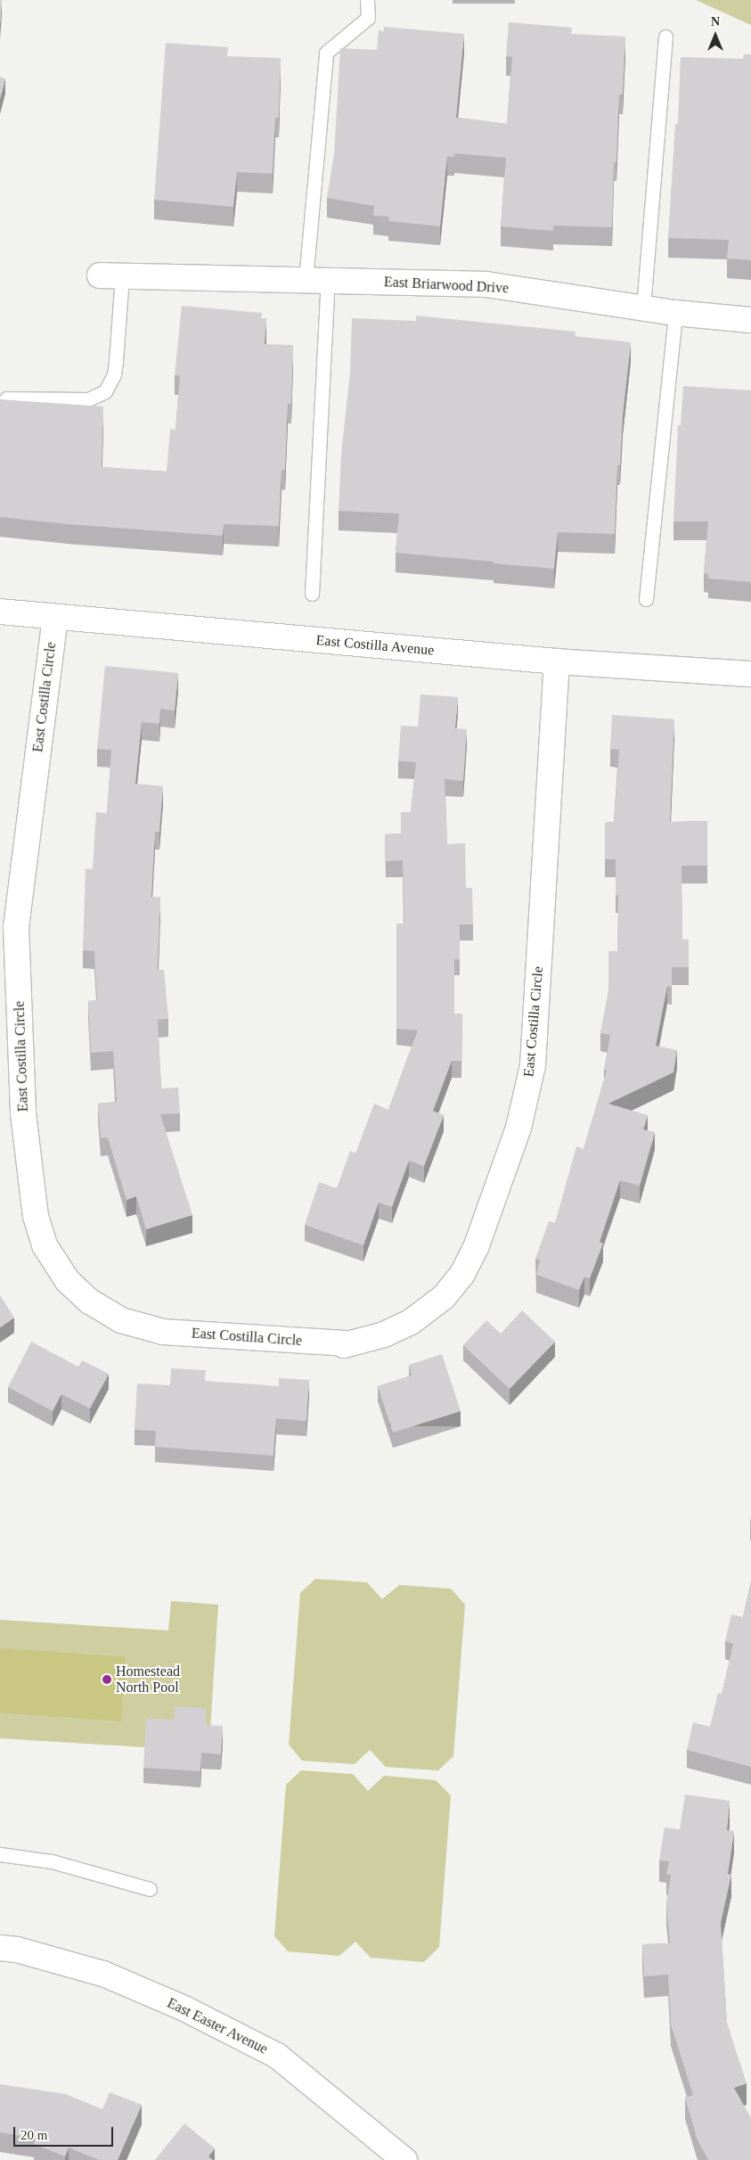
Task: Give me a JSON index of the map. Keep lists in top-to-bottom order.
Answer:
{
  "streets": {
    "street": [
      "East Briarwood Drive",
      "East Costilla Avenue",
      "East Costilla Circle",
      "East Easter Avenue"
    ]
  },
  "crossings": [
    ["East Costilla Avenue", "East Costilla Circle"]
  ],
  "places": ["Homestead North Pool"],
  "scale_bar": "20 m",
  "north": "top"
}
